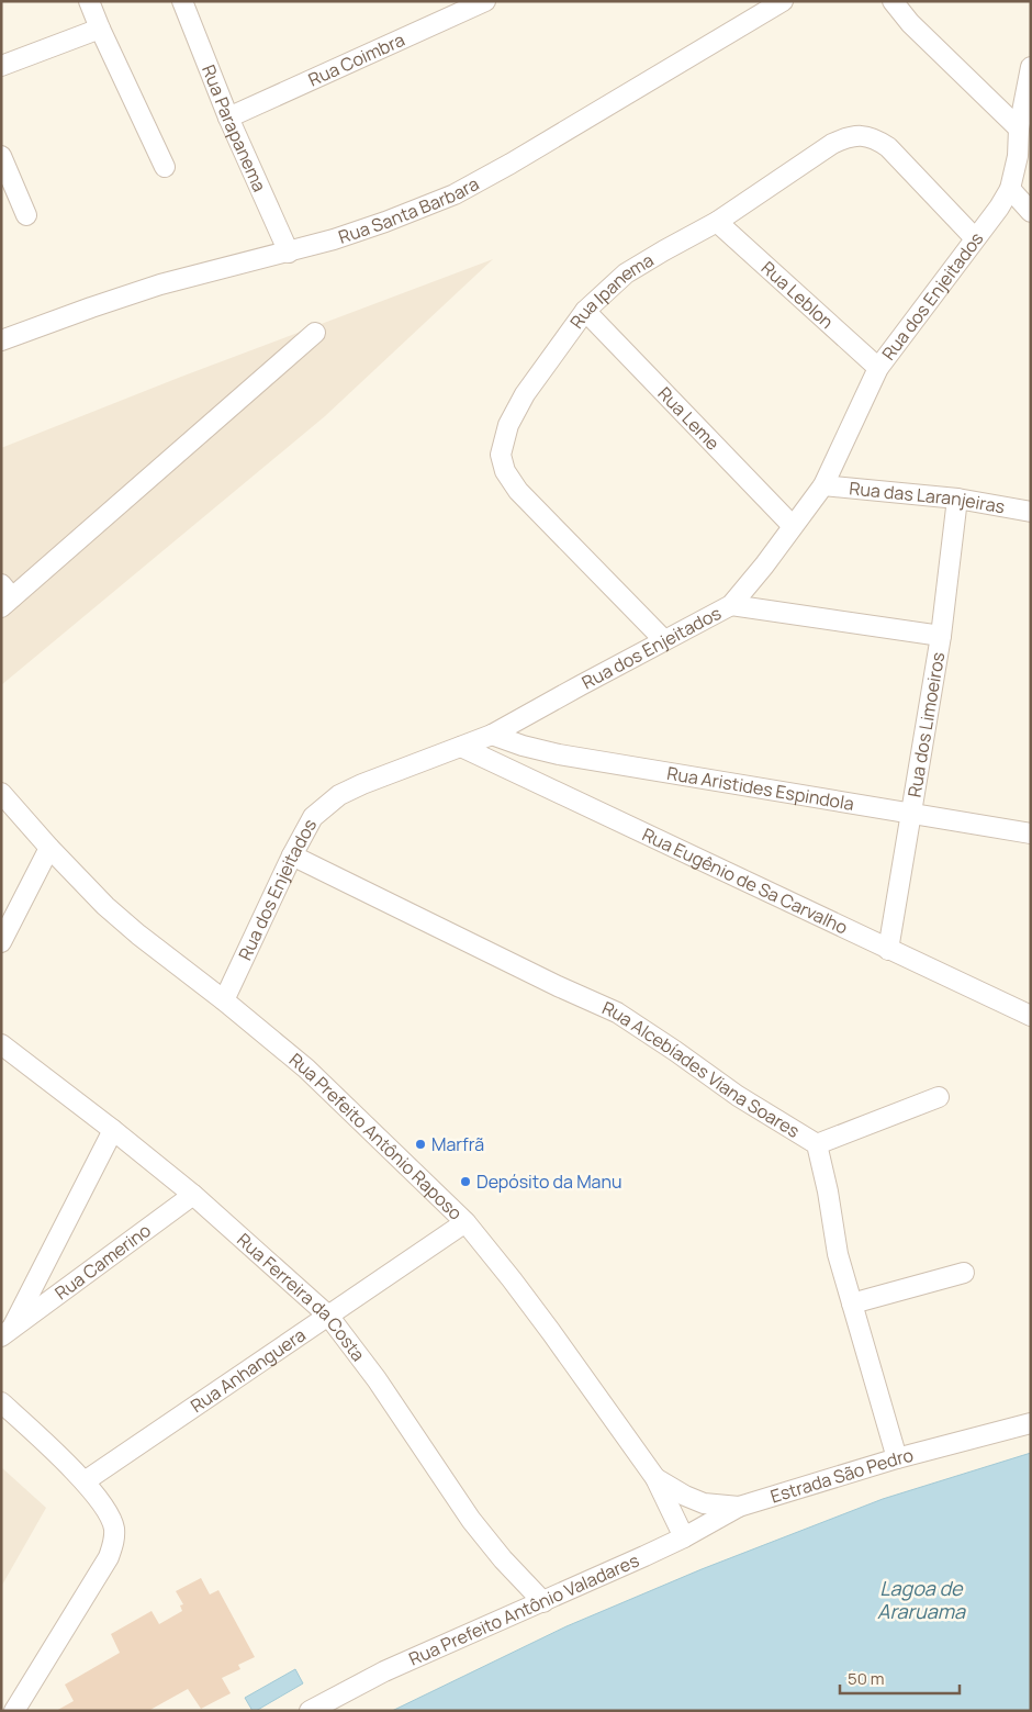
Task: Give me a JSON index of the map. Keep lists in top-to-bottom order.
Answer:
{
  "streets": {
    "street": [
      "Rua Coimbra",
      "Rua Parapanema",
      "Rua Santa Barbara",
      "Rua Ipanema",
      "Rua Leblon",
      "Rua dos Enjeitados",
      "Rua Leme",
      "Rua das Laranjeiras",
      "Rua dos Limoeiros",
      "Rua Aristides Espindola",
      "Rua Eugênio de Sa Carvalho",
      "Rua Alcebíades Viana Soares",
      "Rua Prefeito Antônio Raposo",
      "Rua Camerino",
      "Rua Ferreira da Costa",
      "Rua Anhanguera",
      "Estrada São Pedro",
      "Rua Prefeito Antônio Valadares"
    ]
  },
  "crossings": [
    ["Rua Coimbra", "Rua Parapanema"],
    ["Rua Parapanema", "Rua Santa Barbara"],
    ["Rua Ipanema", "Rua Leblon"],
    ["Rua Ipanema", "Rua dos Enjeitados"],
    ["Rua Ipanema", "Rua Leme"],
    ["Rua Leblon", "Rua dos Enjeitados"],
    ["Rua dos Enjeitados", "Rua Leme"],
    ["Rua dos Enjeitados", "Rua das Laranjeiras"],
    ["Rua dos Enjeitados", "Rua Aristides Espindola"],
    ["Rua dos Enjeitados", "Rua Eugênio de Sa Carvalho"],
    ["Rua dos Enjeitados", "Rua Alcebíades Viana Soares"],
    ["Rua dos Enjeitados", "Rua Prefeito Antônio Raposo"],
    ["Rua das Laranjeiras", "Rua dos Limoeiros"],
    ["Rua dos Limoeiros", "Rua Aristides Espindola"],
    ["Rua dos Limoeiros", "Rua Eugênio de Sa Carvalho"],
    ["Rua Alcebíades Viana Soares", "Estrada São Pedro"],
    ["Rua Prefeito Antônio Raposo", "Rua Anhanguera"],
    ["Rua Prefeito Antônio Raposo", "Estrada São Pedro"],
    ["Rua Prefeito Antônio Raposo", "Rua Prefeito Antônio Valadares"],
    ["Rua Camerino", "Rua Ferreira da Costa"],
    ["Rua Ferreira da Costa", "Rua Anhanguera"],
    ["Rua Ferreira da Costa", "Rua Prefeito Antônio Valadares"],
    ["Estrada São Pedro", "Rua Prefeito Antônio Valadares"]
  ],
  "water": ["Lagoa de Araruama"],
  "places": ["Marfrã", "Depósito da Manu"],
  "scale_bar": "50 m"
}
